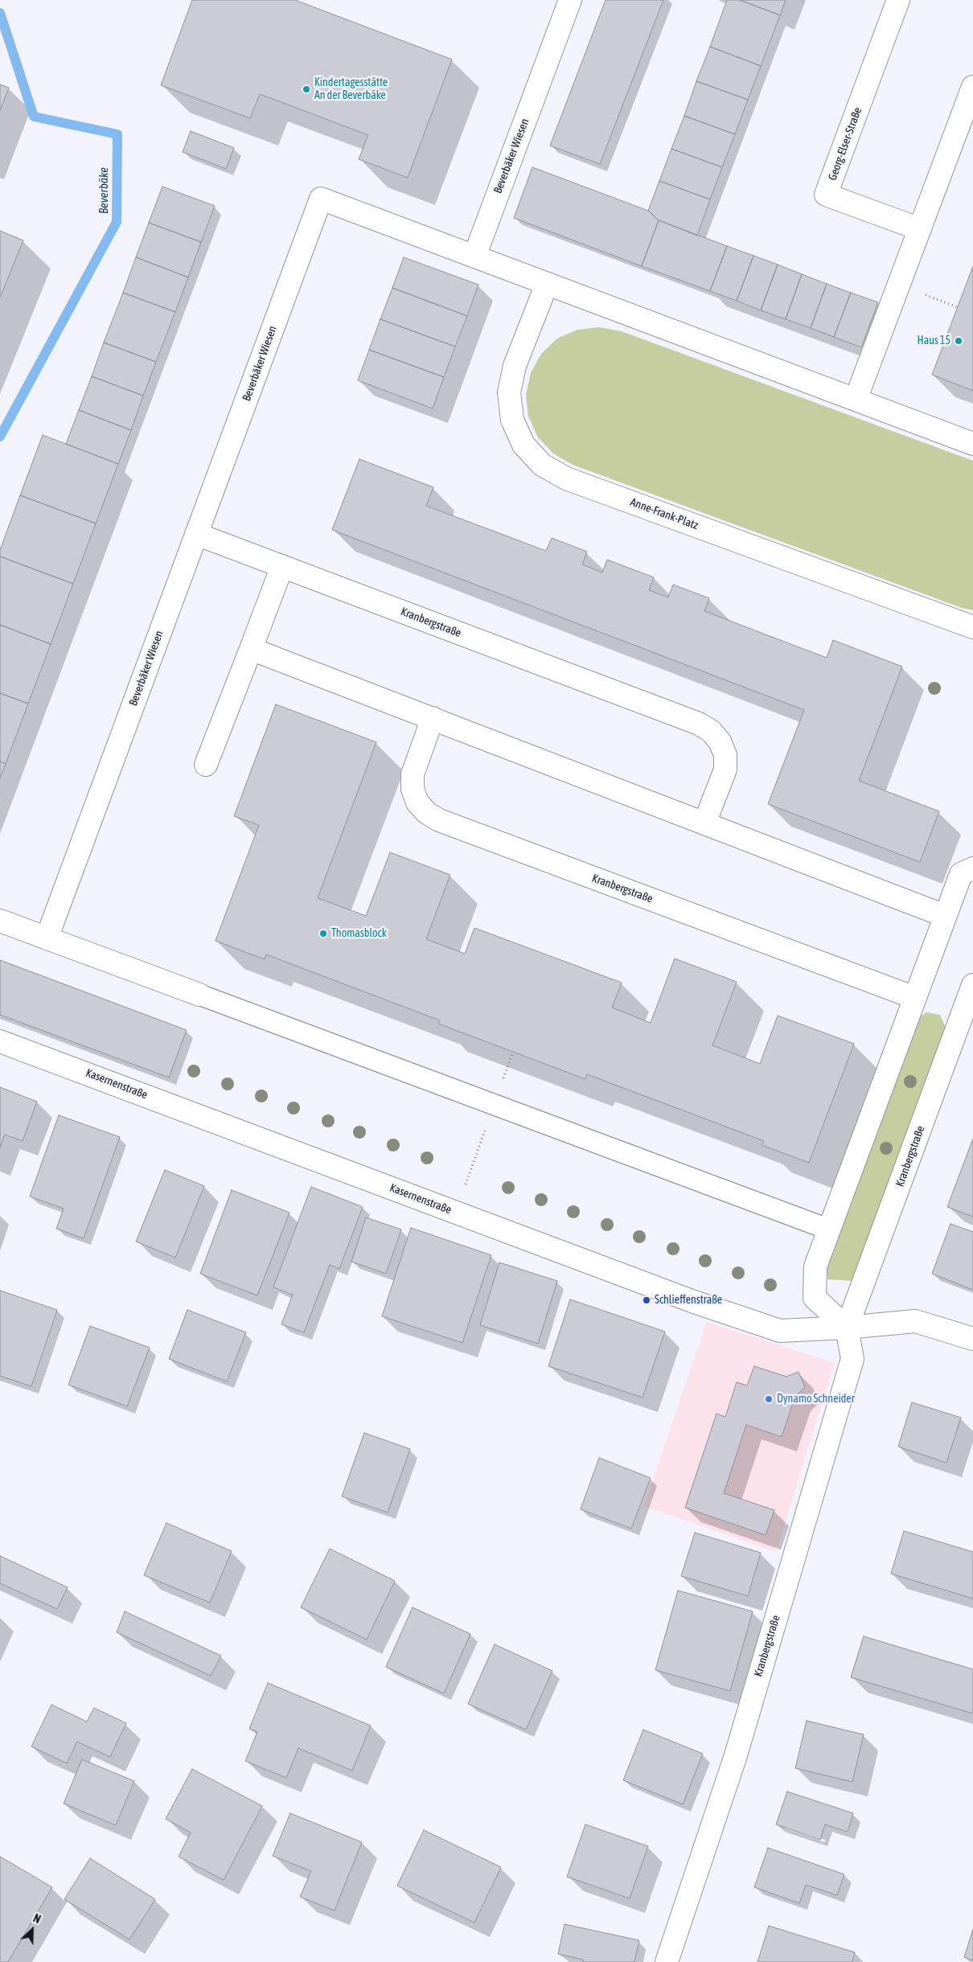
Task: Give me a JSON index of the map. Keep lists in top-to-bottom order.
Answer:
{
  "streets": {
    "street": [
      "Georg-Elser-Straße",
      "Beverbäker Wiesen",
      "Anne-Frank-Platz",
      "Kranbergstraße",
      "Kasernenstraße"
    ]
  },
  "crossings": [
    ["Beverbäker Wiesen", "Kranbergstraße"],
    ["Kranbergstraße", "Kasernenstraße"]
  ],
  "water": ["Beverbäke"],
  "places": [
    "Kindertagesstätte An der Beverbäke",
    "Haus 15",
    "Thomasblock",
    "Schlieffenstraße",
    "Dynamo Schneider"
  ],
  "north": "top right"
}
